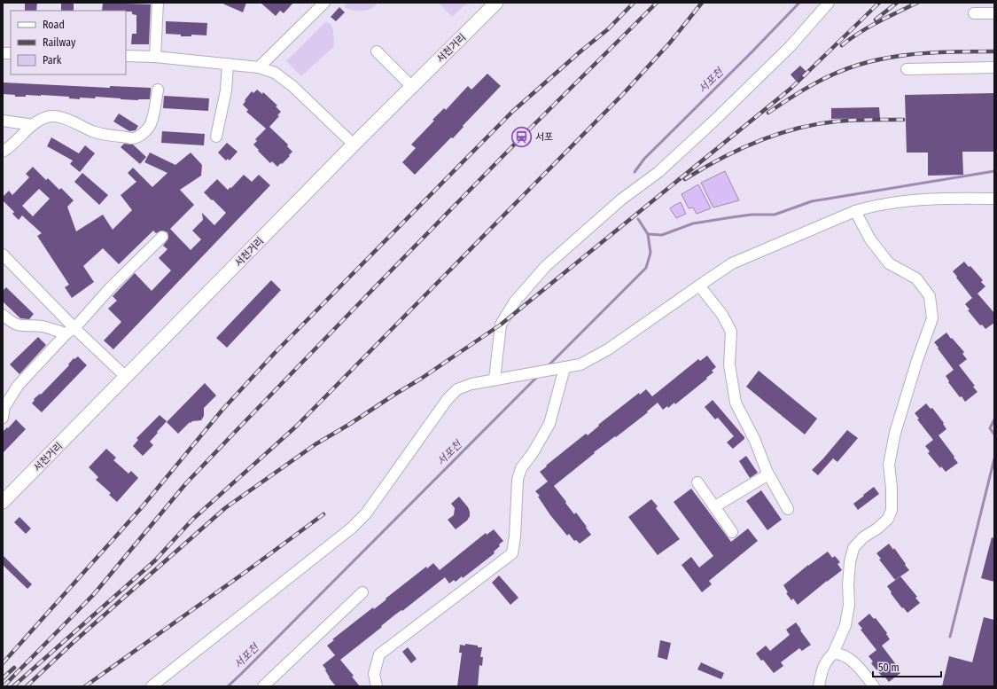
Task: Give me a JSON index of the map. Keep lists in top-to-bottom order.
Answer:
{
  "streets": {
    "main road": ["서천거리"]
  },
  "water": ["서포천"],
  "places": {
    "station": ["서포"]
  },
  "legend": ["Road", "Railway", "Park"],
  "scale_bar": "50 m"
}
